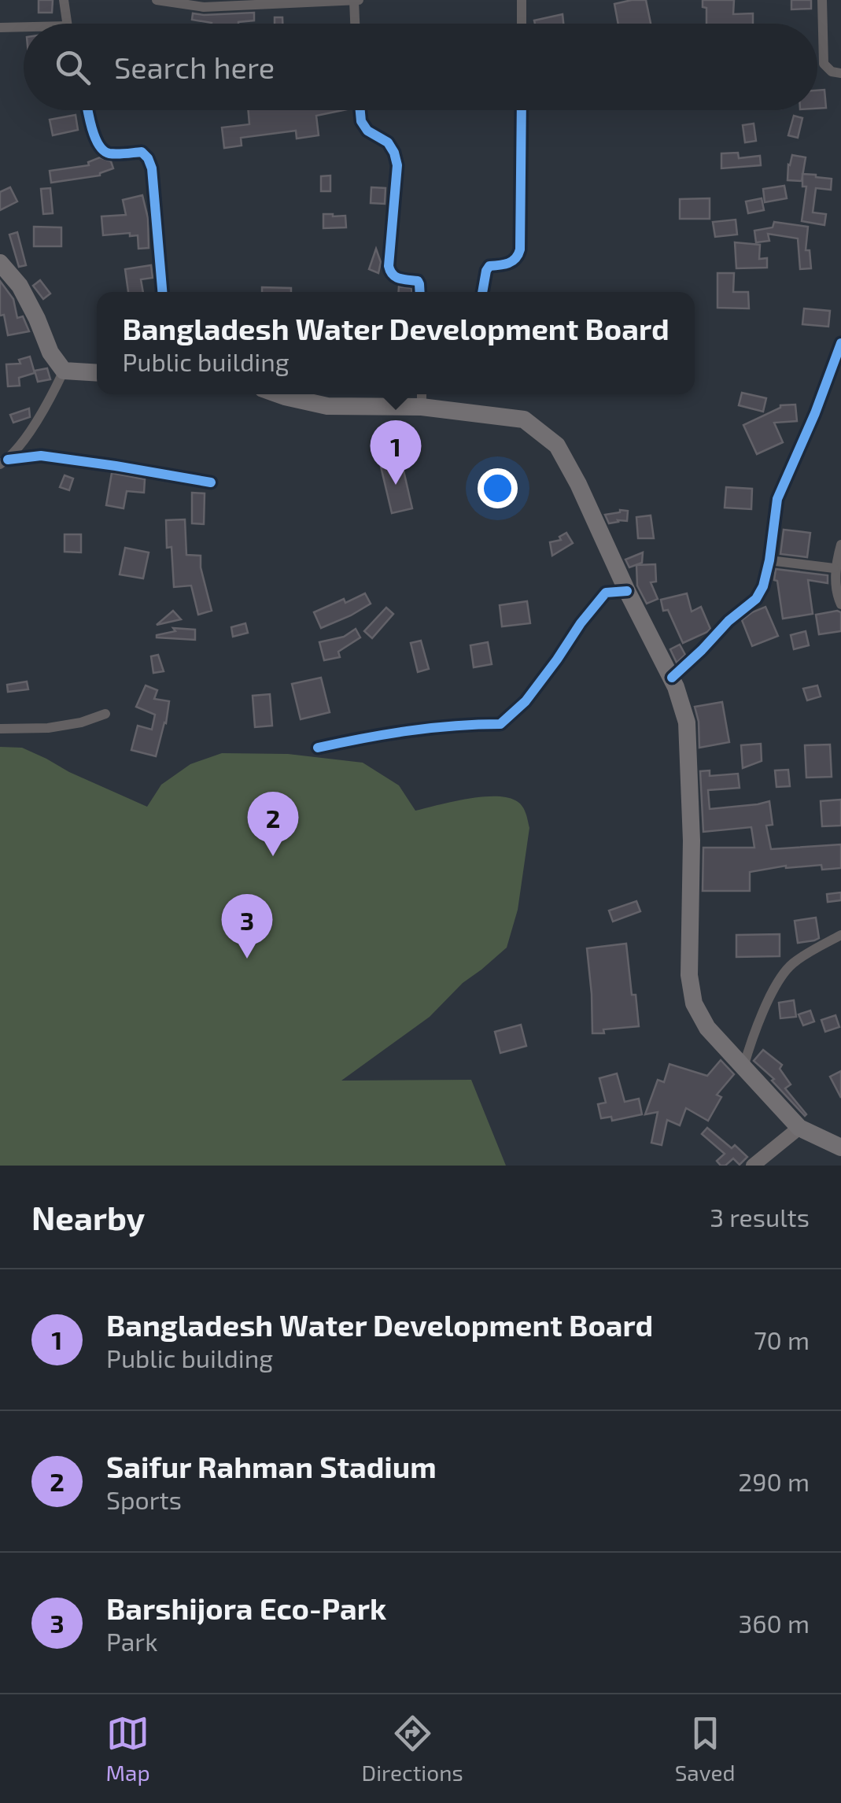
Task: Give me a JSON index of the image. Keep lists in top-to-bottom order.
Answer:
{
  "page": {
    "search": "Search here",
    "popup": ["Bangladesh Water Development Board", "Public building"],
    "pins": ["1", "2", "3"],
    "heading": ["Nearby", "3 results"],
    "list": [
      {
        "mark": "1",
        "name": "Bangladesh Water Development Board",
        "note": "Public building",
        "value": "70 m"
      },
      {
        "mark": "2",
        "name": "Saifur Rahman Stadium",
        "note": "Sports",
        "value": "290 m"
      },
      {
        "mark": "3",
        "name": "Barshijora Eco-Park",
        "note": "Park",
        "value": "360 m"
      }
    ],
    "nav": ["Map", "Directions", "Saved"]
  }
}
